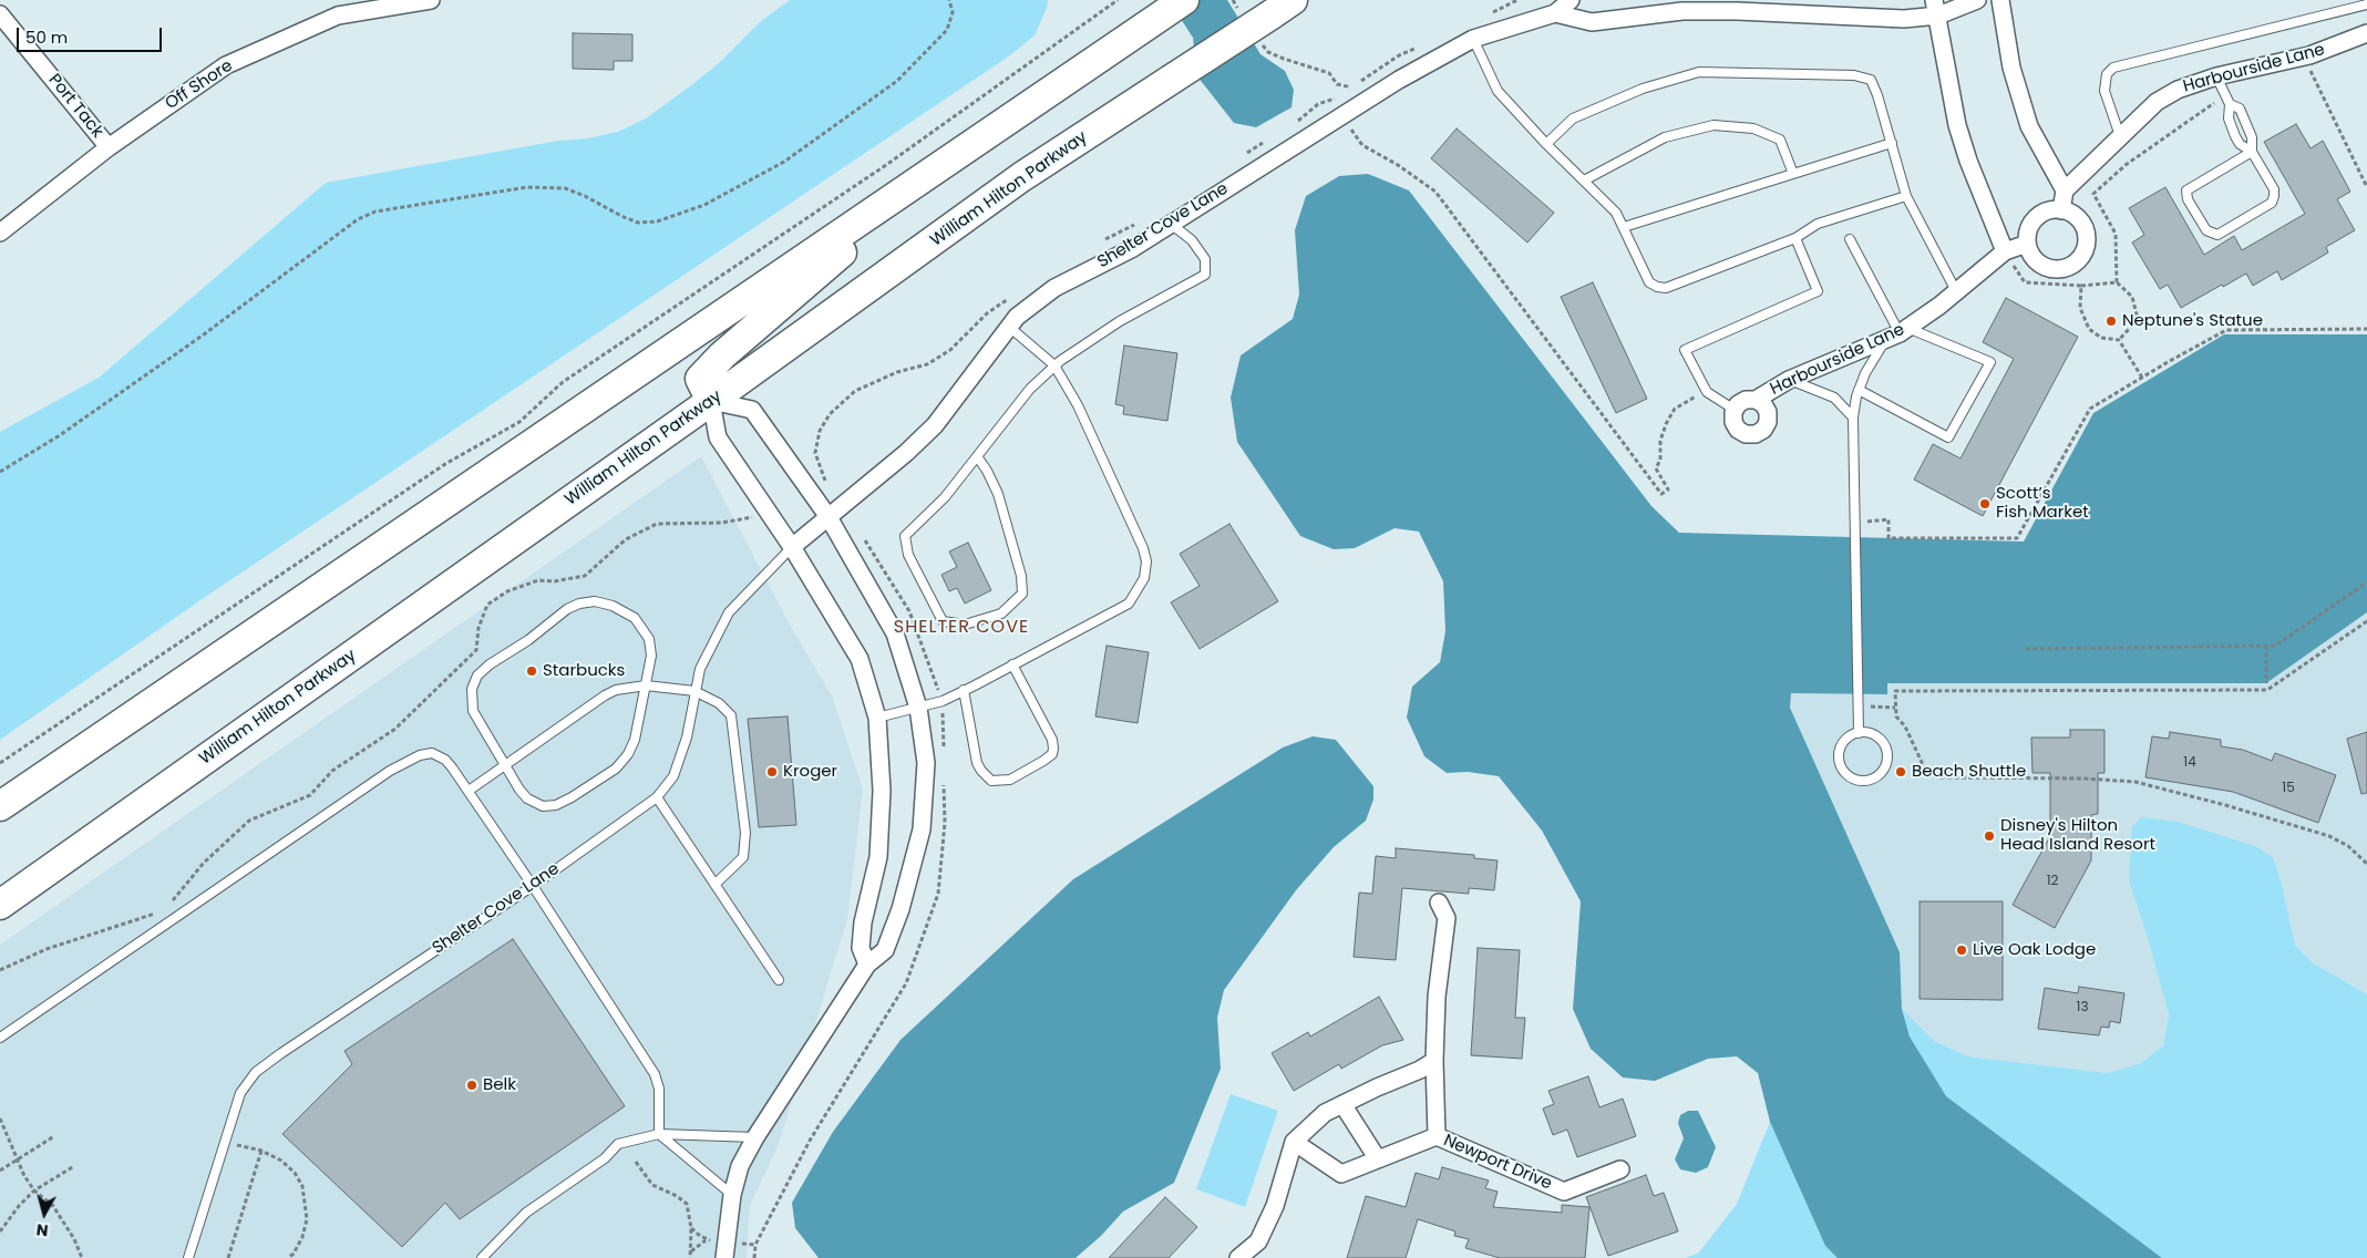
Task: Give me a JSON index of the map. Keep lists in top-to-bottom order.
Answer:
{
  "streets": {
    "highway": ["William Hilton Parkway"],
    "street": [
      "Harbourside Lane",
      "Off Shore",
      "Port Tack",
      "Shelter Cove Lane",
      "Newport Drive"
    ]
  },
  "crossings": [
    ["Off Shore", "Port Tack"]
  ],
  "districts": ["SHELTER COVE"],
  "places": [
    "Neptune's Statue",
    "Scott’s Fish Market",
    "Starbucks",
    "Kroger",
    "Beach Shuttle",
    "Disney's Hilton Head Island Resort",
    "Live Oak Lodge",
    "Belk"
  ],
  "house_numbers": [
    "14",
    "15",
    "12",
    "13"
  ],
  "scale_bar": "50 m",
  "north": "bottom"
}
